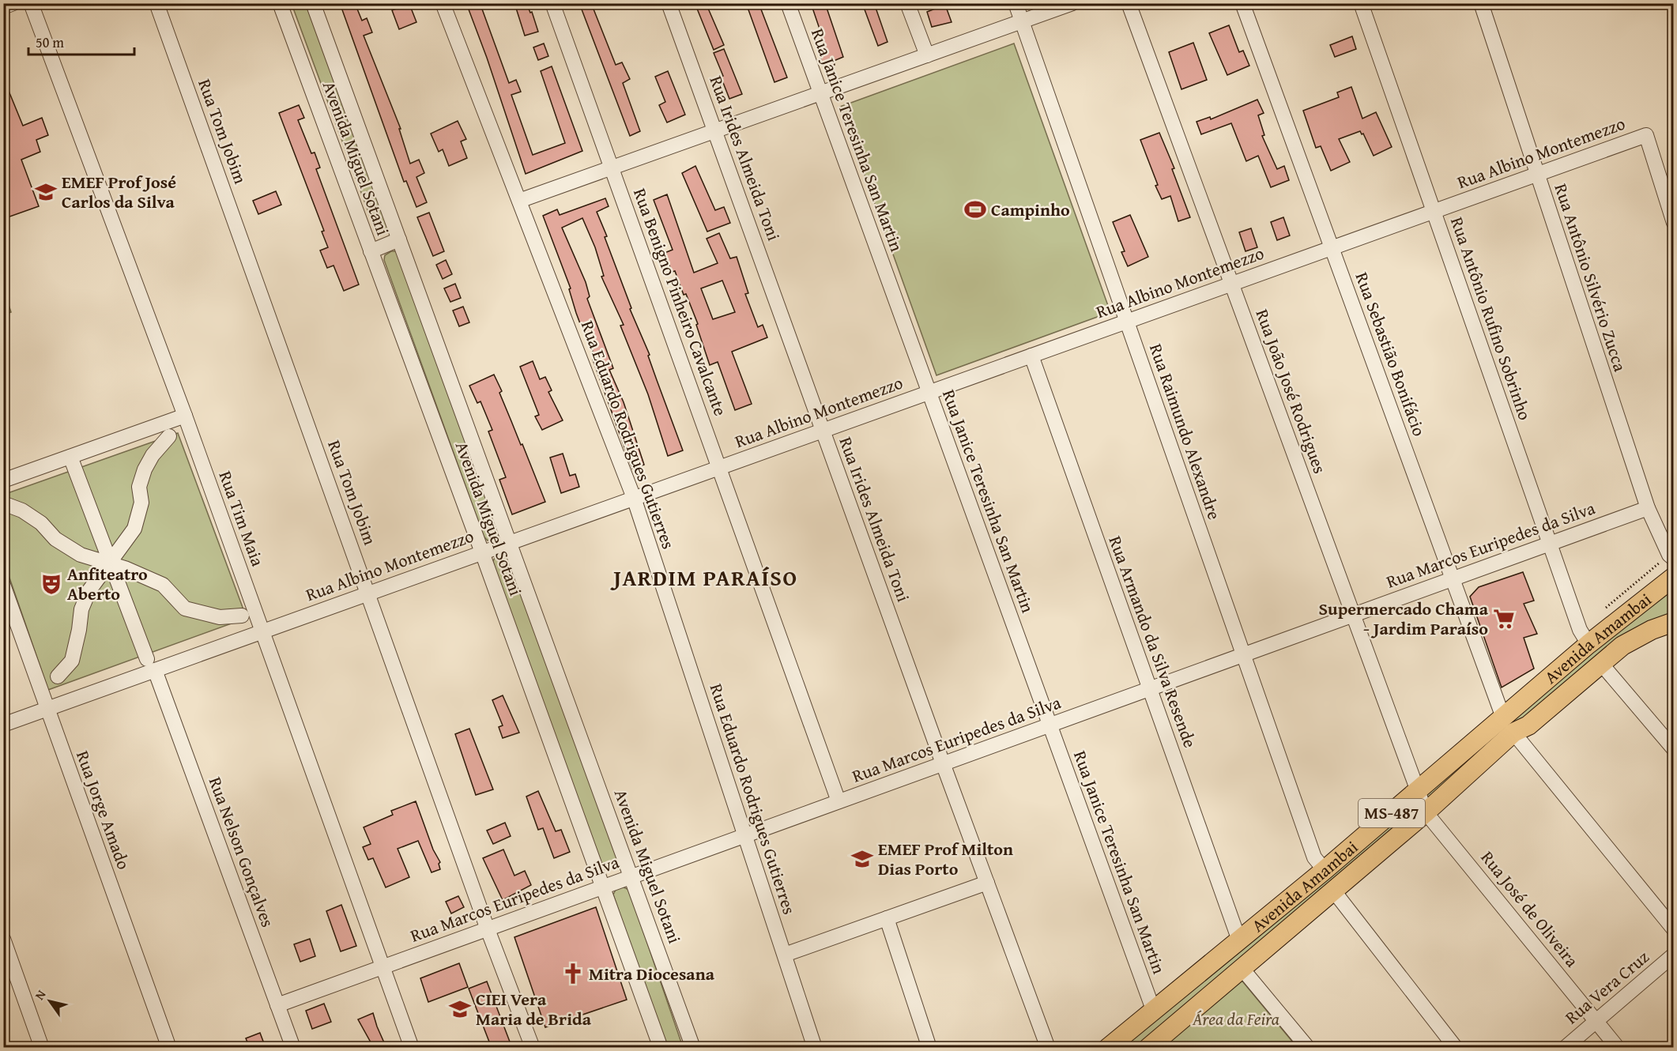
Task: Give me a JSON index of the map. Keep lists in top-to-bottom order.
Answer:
{
  "streets": {
    "main road": ["Avenida Amambai", "MS-487"],
    "street": [
      "Rua Tom Jobim",
      "Rua Janice Teresinha San Martin",
      "Rua Albino Montemezzo",
      "Avenida Miguel Sotani",
      "Rua Irides Almeida Toni",
      "Rua Antônio Silvério Zucca",
      "Rua Benigno Pinheiro Cavalcante",
      "Rua Antônio Rufino Sobrinho",
      "Rua Sebastião Bonifácio",
      "Rua João José Rodrigues",
      "Rua Raimundo Alexandre",
      "Rua Eduardo Rodrigues Gutierres",
      "Rua Tim Maia",
      "Rua Marcos Euripedes da Silva",
      "Rua Armando da Silva Resende",
      "Rua Jorge Amado",
      "Rua Nelson Gonçalves",
      "Rua José de Oliveira",
      "Rua Vera Cruz"
    ]
  },
  "crossings": [
    ["Rua Tom Jobim", "Rua Albino Montemezzo"],
    ["Rua Tom Jobim", "Rua Marcos Euripedes da Silva"],
    ["Rua Janice Teresinha San Martin", "Rua Albino Montemezzo"],
    ["Rua Janice Teresinha San Martin", "Rua Marcos Euripedes da Silva"],
    ["Rua Janice Teresinha San Martin", "Avenida Amambai"],
    ["Rua Albino Montemezzo", "Avenida Miguel Sotani"],
    ["Rua Albino Montemezzo", "Rua Irides Almeida Toni"],
    ["Rua Albino Montemezzo", "Rua Antônio Silvério Zucca"],
    ["Rua Albino Montemezzo", "Rua Benigno Pinheiro Cavalcante"],
    ["Rua Albino Montemezzo", "Rua Antônio Rufino Sobrinho"],
    ["Rua Albino Montemezzo", "Rua Sebastião Bonifácio"],
    ["Rua Albino Montemezzo", "Rua João José Rodrigues"],
    ["Rua Albino Montemezzo", "Rua Raimundo Alexandre"],
    ["Rua Albino Montemezzo", "Rua Eduardo Rodrigues Gutierres"],
    ["Rua Albino Montemezzo", "Rua Tim Maia"],
    ["Rua Albino Montemezzo", "Rua Armando da Silva Resende"],
    ["Rua Albino Montemezzo", "Rua Jorge Amado"],
    ["Rua Albino Montemezzo", "Rua Nelson Gonçalves"],
    ["Avenida Miguel Sotani", "Rua Marcos Euripedes da Silva"],
    ["Rua Irides Almeida Toni", "Rua Marcos Euripedes da Silva"],
    ["Rua Antônio Silvério Zucca", "Rua Marcos Euripedes da Silva"],
    ["Rua Benigno Pinheiro Cavalcante", "Rua Marcos Euripedes da Silva"],
    ["Rua Antônio Rufino Sobrinho", "Rua Marcos Euripedes da Silva"],
    ["Rua Antônio Rufino Sobrinho", "Avenida Amambai"],
    ["Rua Sebastião Bonifácio", "Rua Marcos Euripedes da Silva"],
    ["Rua Sebastião Bonifácio", "Avenida Amambai"],
    ["Rua João José Rodrigues", "Rua Marcos Euripedes da Silva"],
    ["Rua João José Rodrigues", "Avenida Amambai"],
    ["Rua João José Rodrigues", "Rua José de Oliveira"],
    ["Rua Raimundo Alexandre", "Rua Marcos Euripedes da Silva"],
    ["Rua Raimundo Alexandre", "Avenida Amambai"],
    ["Rua Eduardo Rodrigues Gutierres", "Rua Marcos Euripedes da Silva"],
    ["Rua Tim Maia", "Rua Marcos Euripedes da Silva"],
    ["Rua Marcos Euripedes da Silva", "Rua Armando da Silva Resende"],
    ["Rua Marcos Euripedes da Silva", "Rua Nelson Gonçalves"],
    ["Avenida Amambai", "Rua Armando da Silva Resende"],
    ["Avenida Amambai", "Rua José de Oliveira"],
    ["Rua José de Oliveira", "Rua Vera Cruz"]
  ],
  "districts": ["JARDIM PARAÍSO"],
  "parks": ["Área da Feira"],
  "places": {
    "school or university": ["EMEF Prof José Carlos da Silva", "EMEF Prof Milton Dias Porto", "CIEI Vera Maria de Brida"],
    "sports": ["Campinho"],
    "theatre": ["Anfiteatro Aberto"],
    "supermarket": ["Supermercado Chama - Jardim Paraíso"],
    "church": ["Mitra Diocesana"]
  },
  "scale_bar": "50 m",
  "north": "top left"
}
